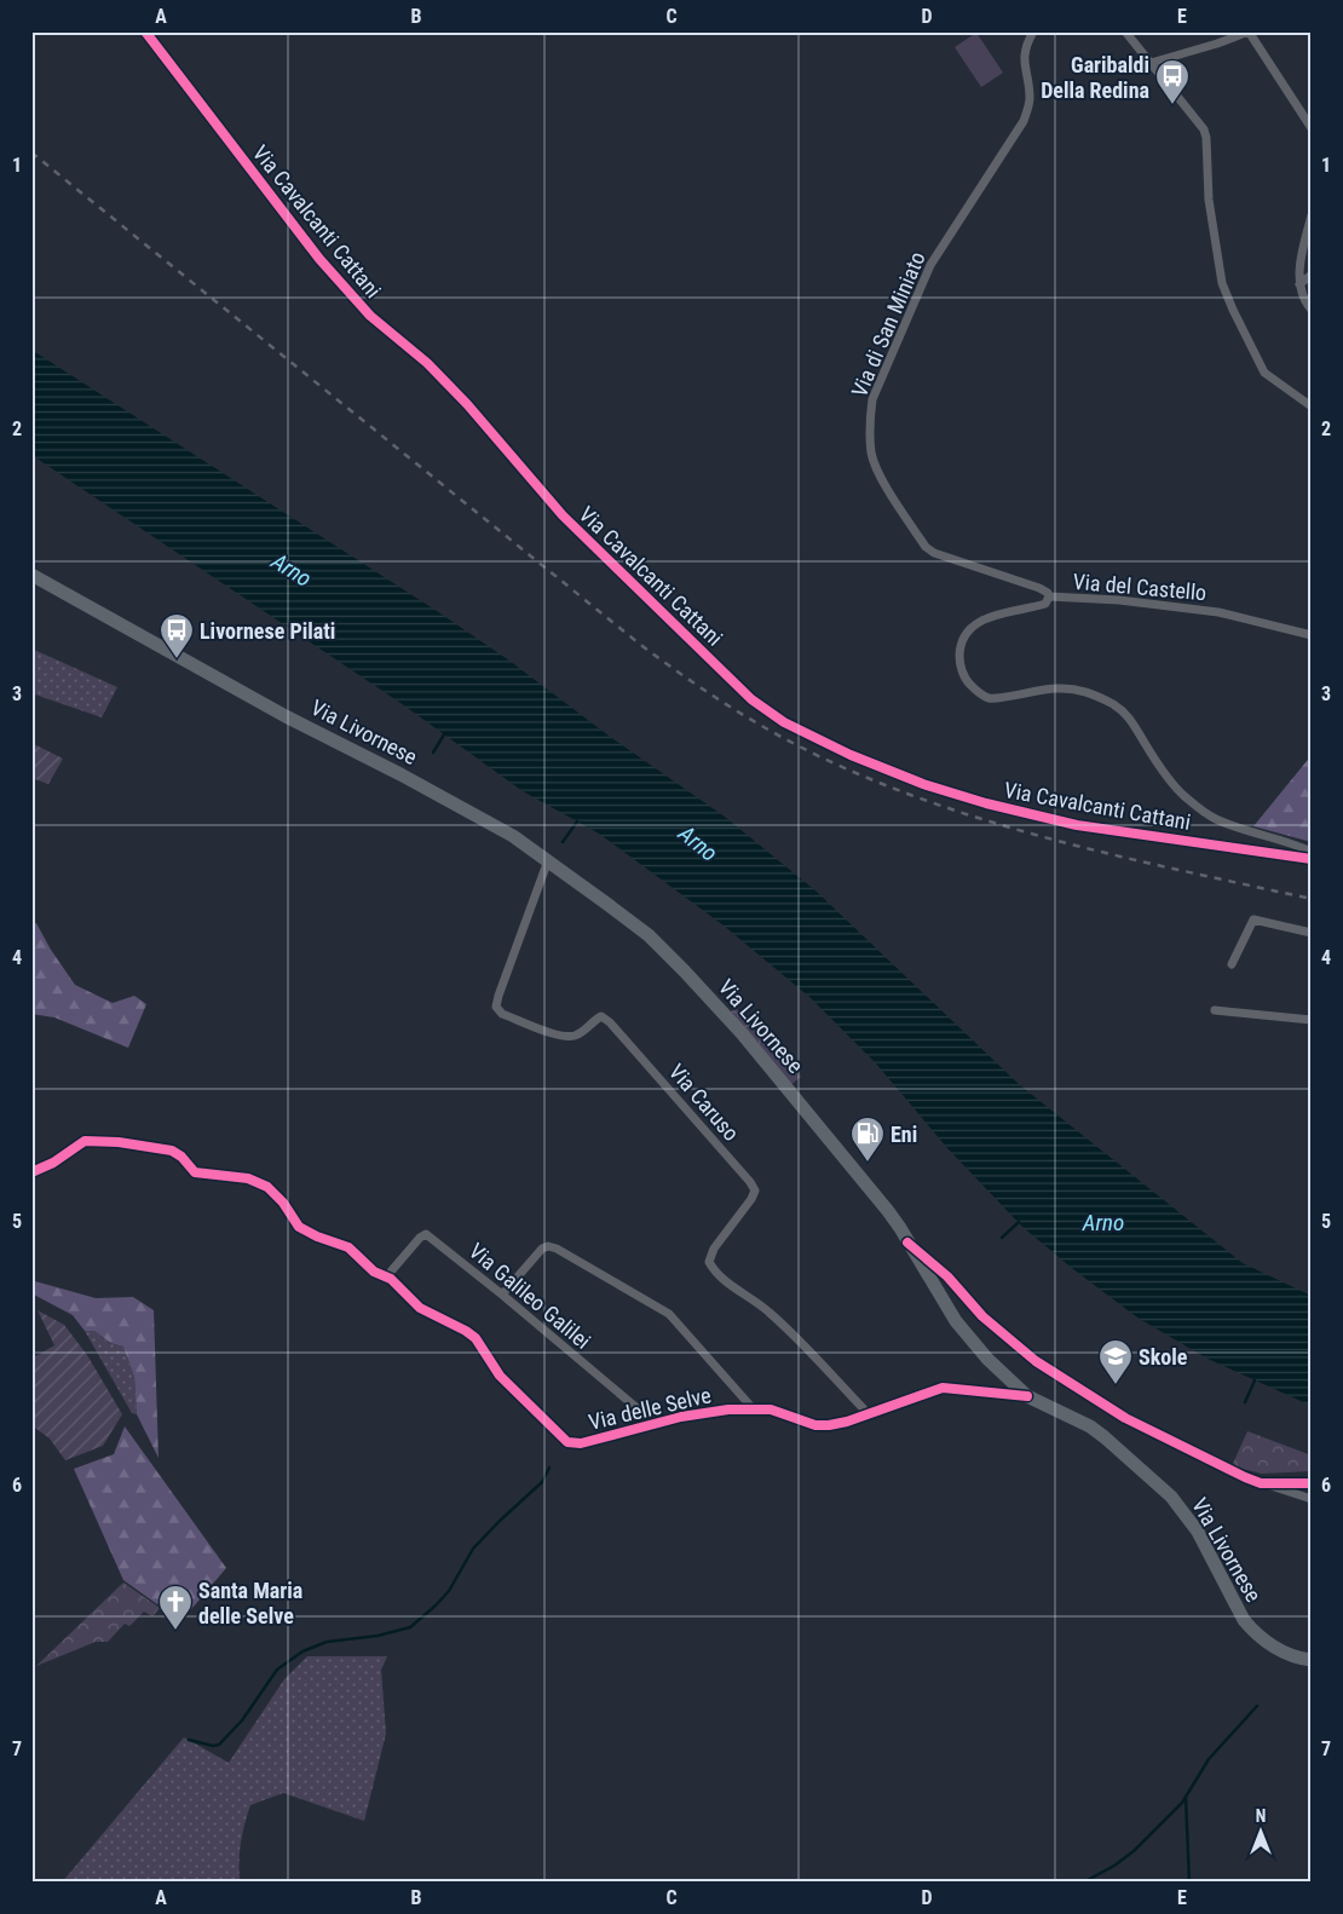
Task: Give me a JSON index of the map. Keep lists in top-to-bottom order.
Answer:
{
  "streets": {
    "main road": ["Via Livornese"],
    "street": [
      "Via Cavalcanti Cattani",
      "Via di San Miniato",
      "Via del Castello",
      "Via Caruso",
      "Via Galileo Galilei",
      "Via delle Selve"
    ]
  },
  "crossings": [
    ["Via di San Miniato", "Via del Castello"],
    ["Via Livornese", "Via Caruso"],
    ["Via Livornese", "Via delle Selve"],
    ["Via Caruso", "Via delle Selve"],
    ["Via Galileo Galilei", "Via delle Selve"]
  ],
  "water": ["Arno"],
  "places": {
    "bus stop": ["Garibaldi Della Redina", "Livornese Pilati"],
    "fuel station": ["Eni"],
    "school or university": ["Skole"],
    "church": ["Santa Maria delle Selve"]
  },
  "north": "top",
  "grid": {
    "columns": [
      "A",
      "B",
      "C",
      "D",
      "E"
    ],
    "rows": [
      "1",
      "2",
      "3",
      "4",
      "5",
      "6",
      "7"
    ]
  }
}
